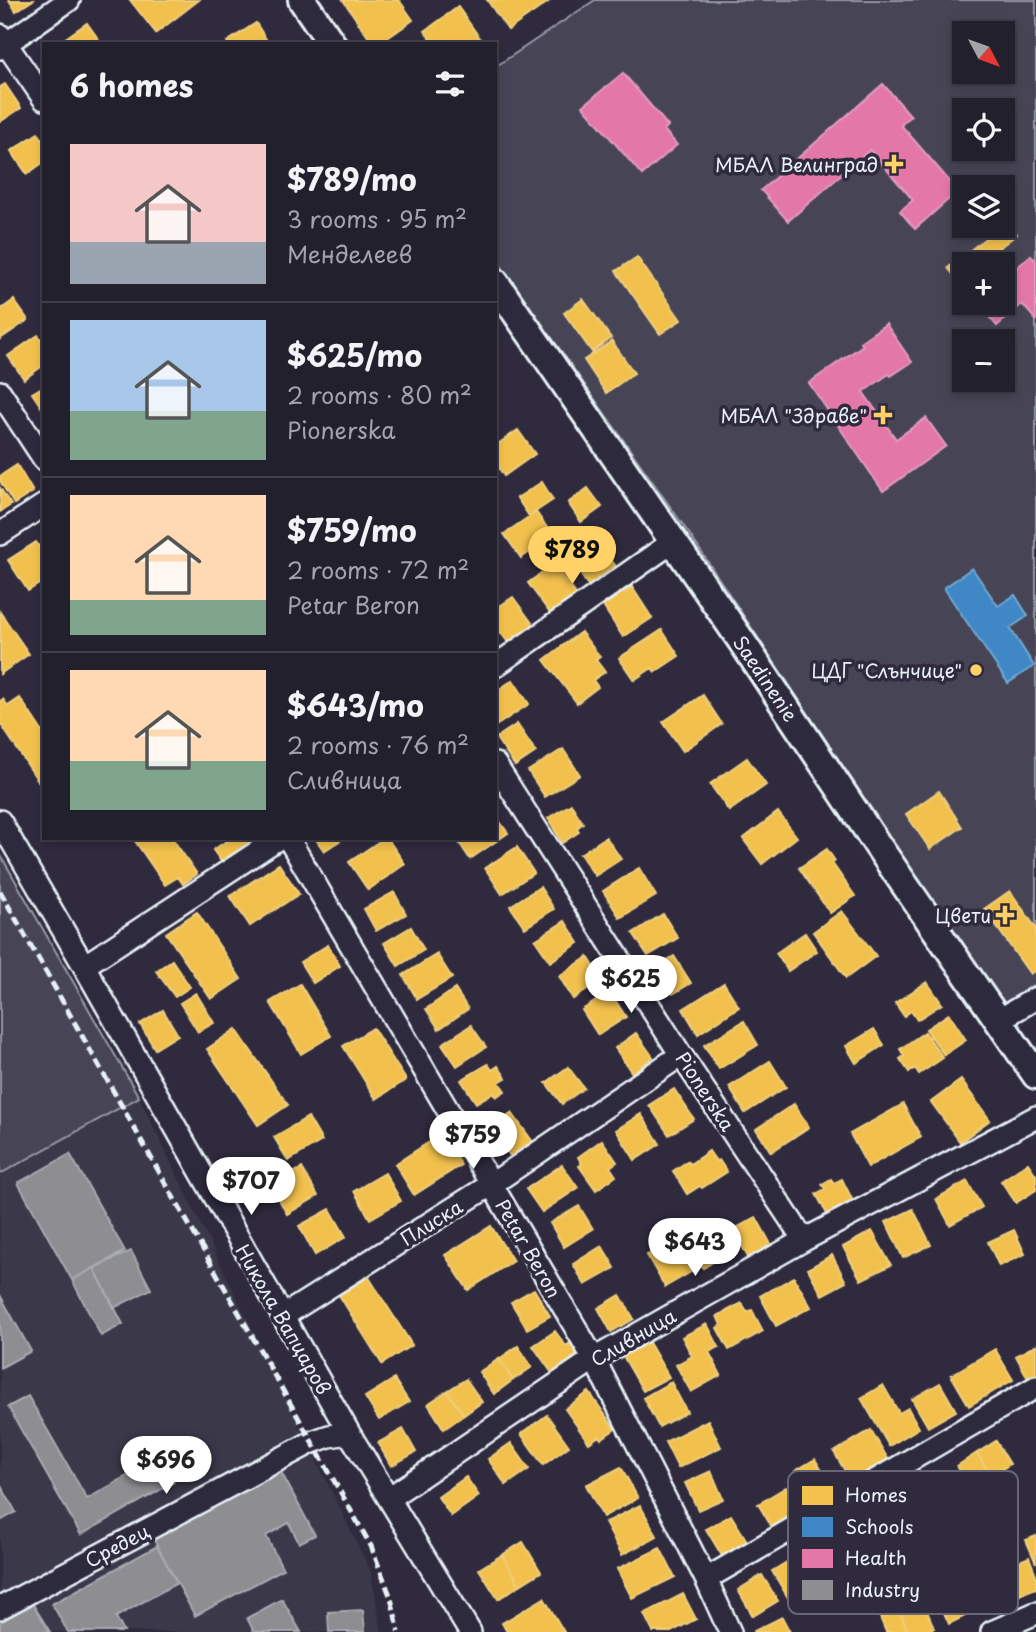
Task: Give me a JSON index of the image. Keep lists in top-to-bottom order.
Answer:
{
  "streets": {
    "street": [
      "Saedinenie",
      "Pionerska",
      "Плиска",
      "Petar Beron",
      "Никола Вапцаров",
      "Сливница",
      "Средец"
    ]
  },
  "crossings": [
    ["Pionerska", "Плиска"],
    ["Pionerska", "Сливница"],
    ["Плиска", "Petar Beron"],
    ["Плиска", "Никола Вапцаров"],
    ["Petar Beron", "Сливница"],
    ["Никола Вапцаров", "Сливница"],
    ["Никола Вапцаров", "Средец"]
  ],
  "places": {
    "health": ["МБАЛ Велинград", "МБАЛ \"Здраве\"", "Цвети"],
    "other": ["ЦДГ \"Слънчице\""]
  },
  "legend": [
    "Homes",
    "Schools",
    "Health",
    "Industry"
  ],
  "north": "bottom right",
  "page": {
    "map_buttons": ["+", "−"],
    "heading": "6 homes",
    "list": [
      {
        "name": "$789/mo",
        "note": "3 rooms · 95 m² · Менделеев"
      },
      {
        "name": "$625/mo",
        "note": "2 rooms · 80 m² · Pionerska"
      },
      {
        "name": "$759/mo",
        "note": "2 rooms · 72 m² · Petar Beron"
      },
      {
        "name": "$643/mo",
        "note": "2 rooms · 76 m² · Сливница"
      }
    ],
    "price": [
      "$789",
      "$625",
      "$759",
      "$707",
      "$643",
      "$696"
    ]
  }
}
